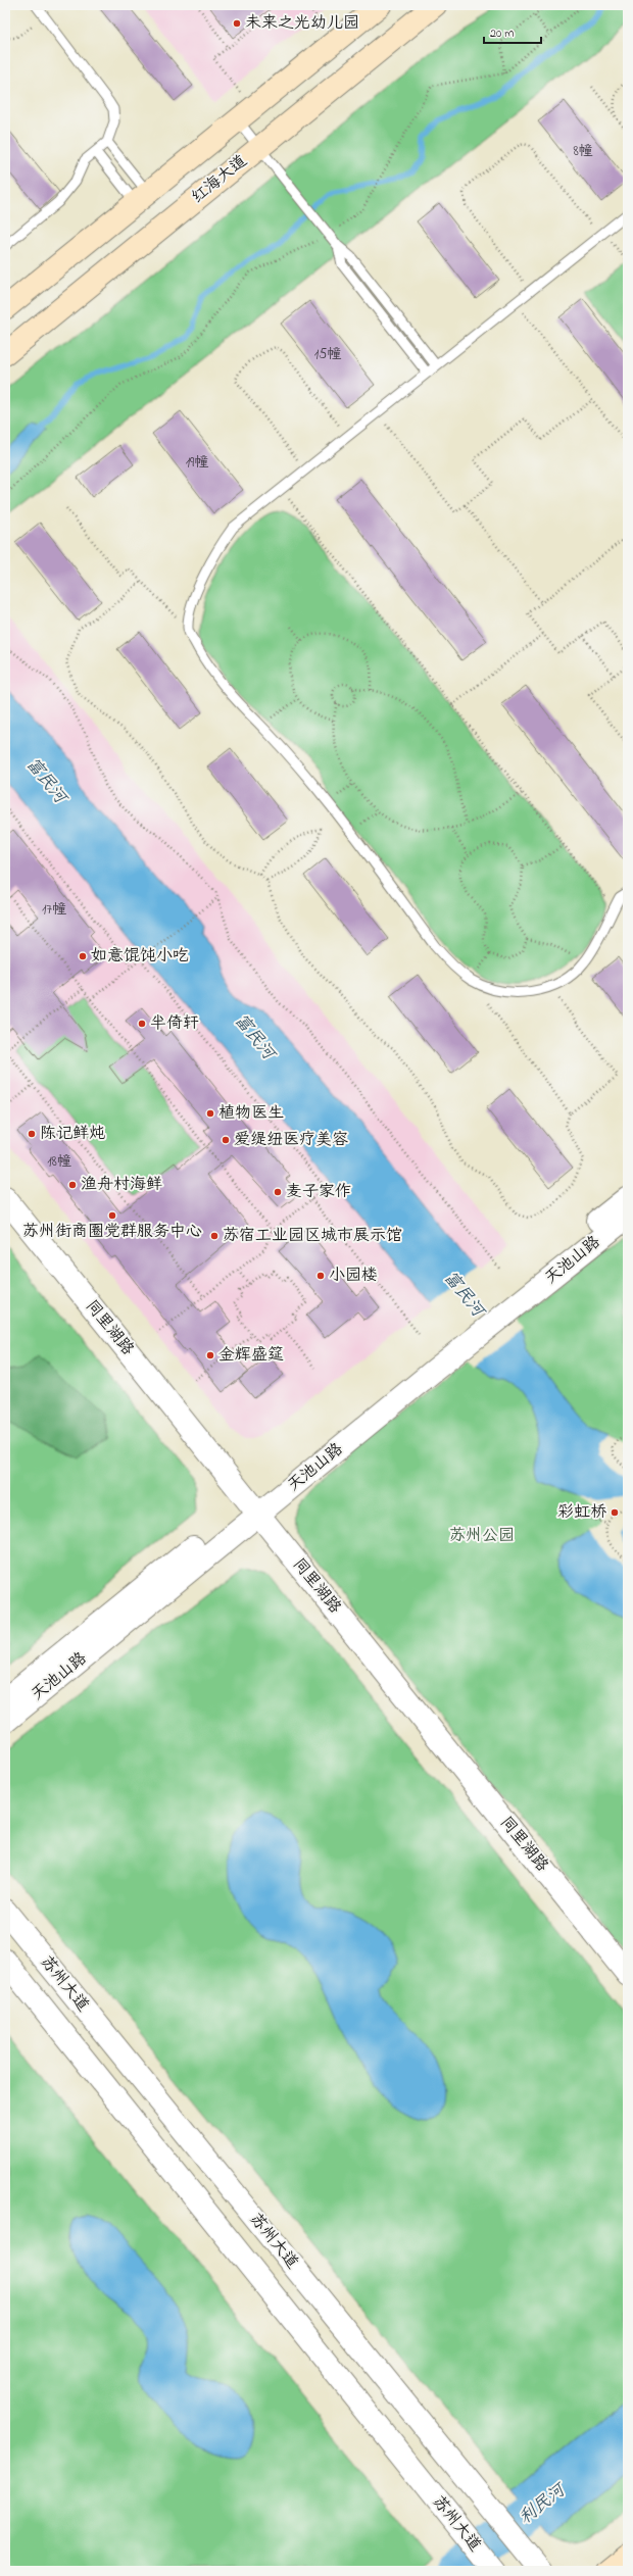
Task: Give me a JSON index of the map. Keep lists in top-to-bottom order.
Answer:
{
  "streets": {
    "main road": ["红海大道"],
    "street": ["天池山路", "同里湖路", "苏州大道"]
  },
  "crossings": [
    ["天池山路", "同里湖路"]
  ],
  "water": ["富民河", "利民河"],
  "parks": ["苏州公园"],
  "places": [
    "未来之光幼儿园",
    "如意馄饨小吃",
    "半倚轩",
    "植物医生",
    "陈记鲜炖",
    "爱缇纽医疗美容",
    "渔舟村海鲜",
    "麦子家作",
    "苏州街商圈党群服务中心",
    "苏宿工业园区城市展示馆",
    "小园楼",
    "金辉盛筵",
    "彩虹桥"
  ],
  "house_numbers": [
    "8幢",
    "15幢",
    "19幢",
    "17幢",
    "18幢"
  ],
  "scale_bar": "20 m"
}
